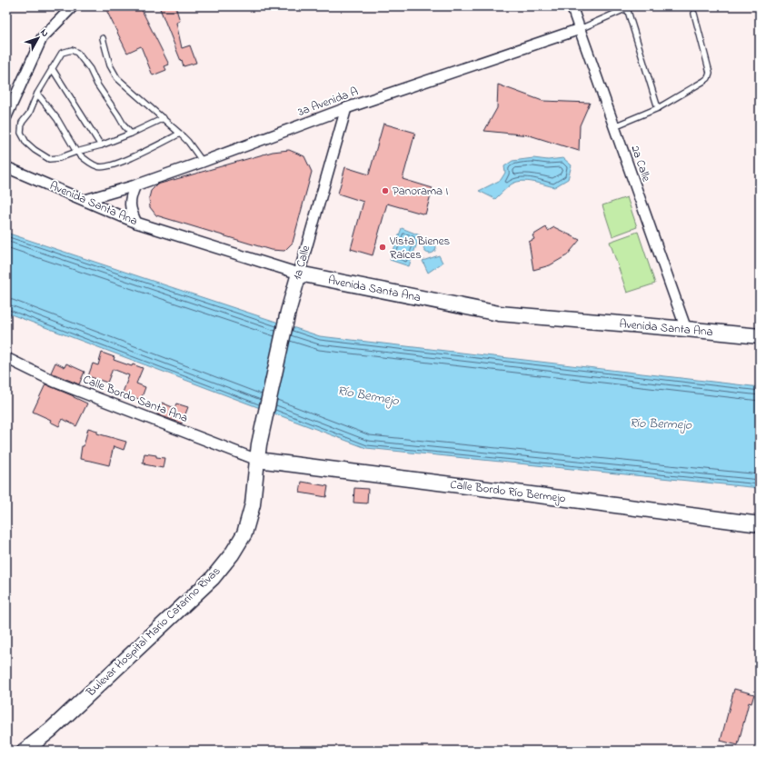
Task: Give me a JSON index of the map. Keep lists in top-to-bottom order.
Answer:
{
  "streets": {
    "main road": [
      "Avenida Santa Ana",
      "1a Calle",
      "Calle Bordo Río Bermejo",
      "Bulevar Hospital Mario Catarino Rivas"
    ],
    "street": ["3a Avenida A", "2a Calle", "Calle Bordo Santa Ana"]
  },
  "crossings": [
    ["3a Avenida A", "2a Calle"],
    ["3a Avenida A", "Avenida Santa Ana"],
    ["3a Avenida A", "1a Calle"],
    ["2a Calle", "Avenida Santa Ana"],
    ["Avenida Santa Ana", "1a Calle"],
    ["1a Calle", "Bulevar Hospital Mario Catarino Rivas"],
    ["Calle Bordo Santa Ana", "Calle Bordo Río Bermejo"],
    ["Calle Bordo Santa Ana", "Bulevar Hospital Mario Catarino Rivas"],
    ["Calle Bordo Río Bermejo", "Bulevar Hospital Mario Catarino Rivas"]
  ],
  "water": ["Río Bermejo"],
  "places": ["Panorama I", "Vista Bienes Raíces"],
  "north": "top right"
}
